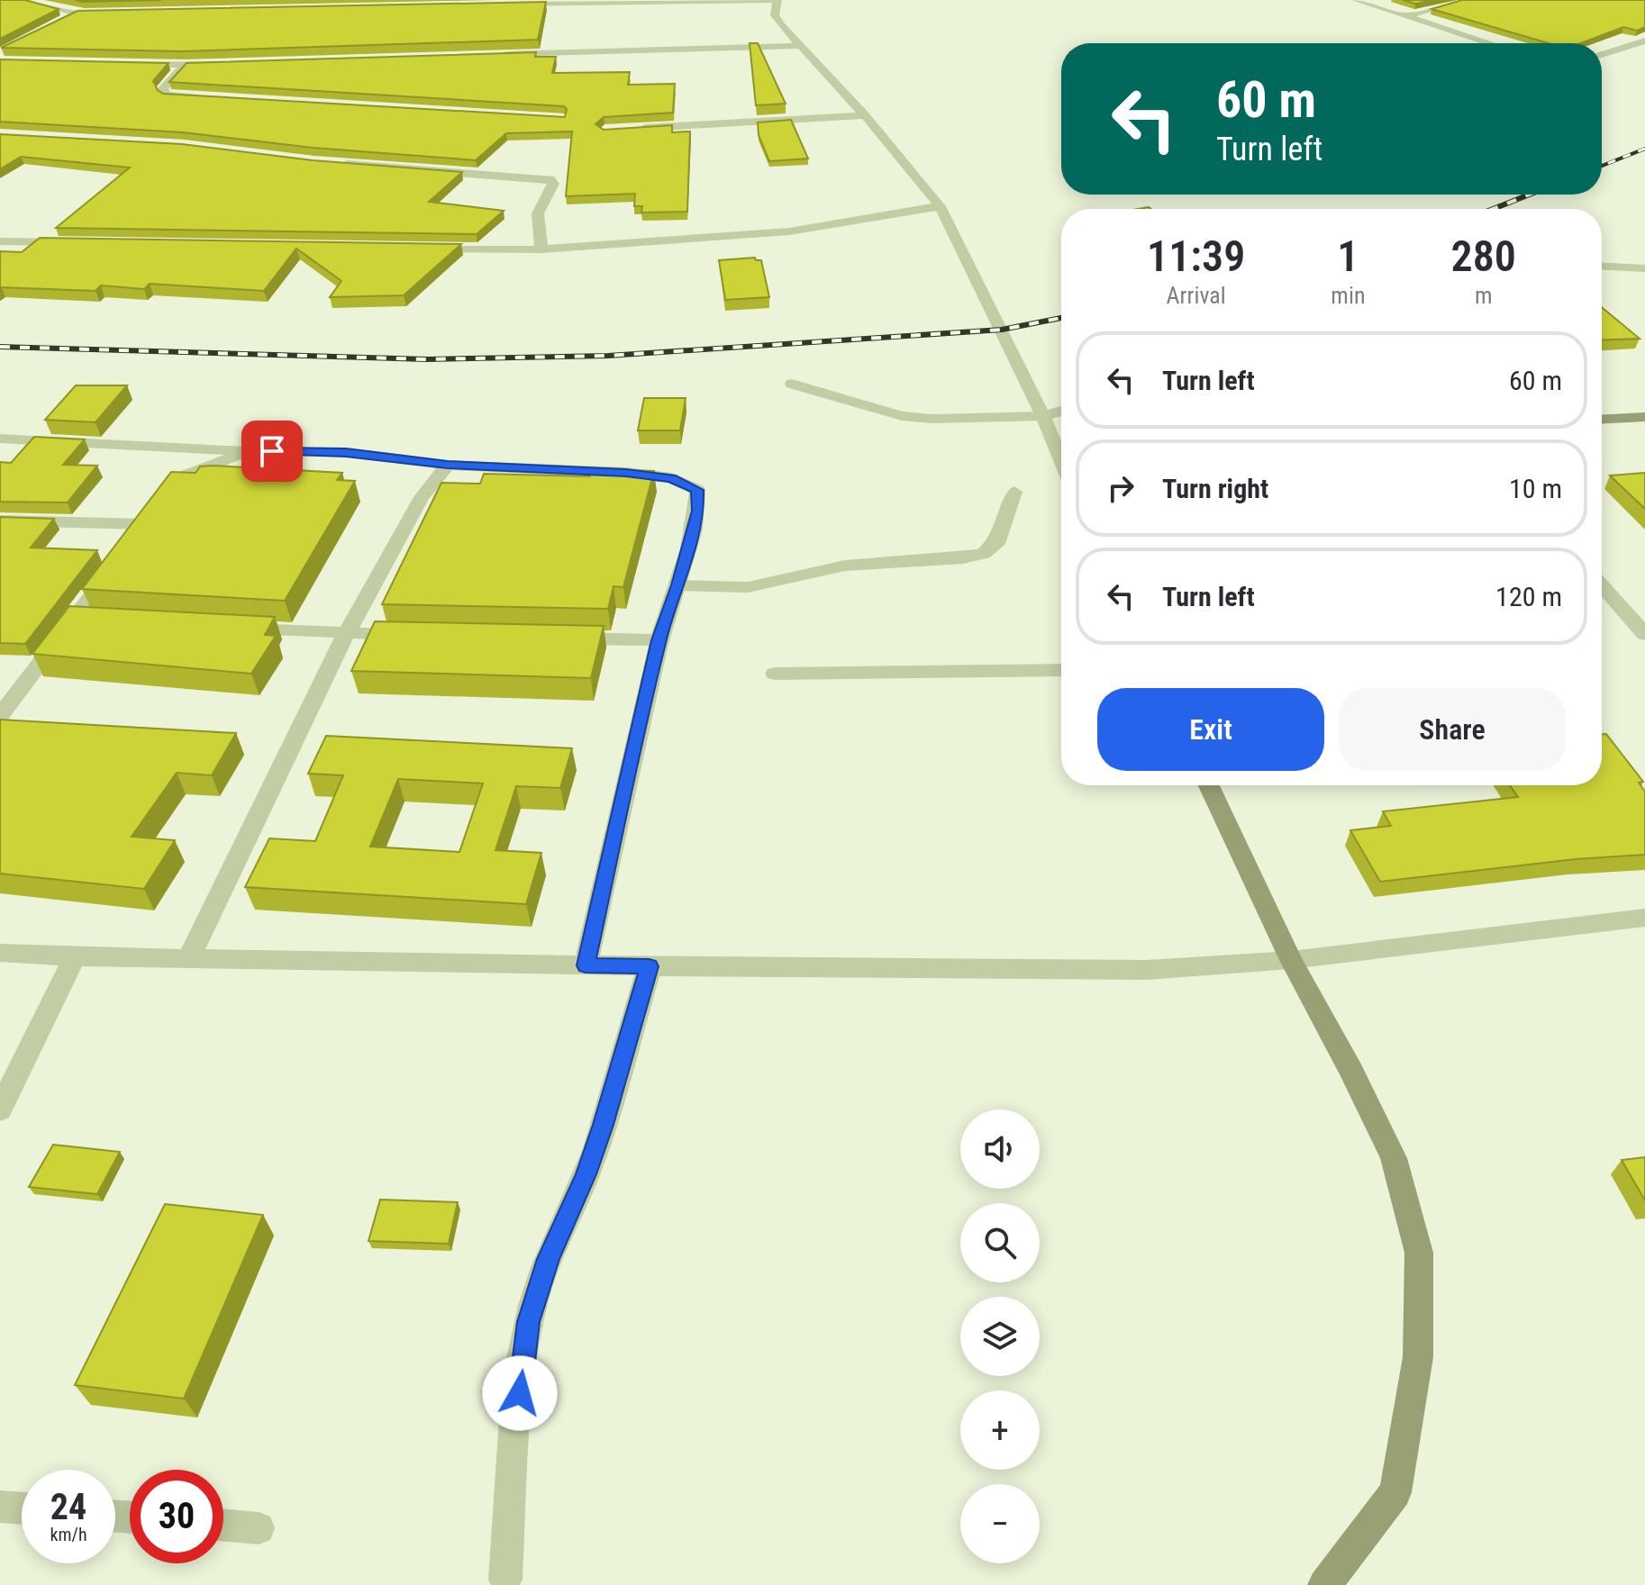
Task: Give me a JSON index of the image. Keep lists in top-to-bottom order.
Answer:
{
  "page": {
    "turn": ["60 m", "Turn left"],
    "eta": [
      "11:39",
      "Arrival",
      "1",
      "min",
      "280",
      "m"
    ],
    "list": [
      {
        "name": "Turn left",
        "value": "60 m"
      },
      {
        "name": "Turn right",
        "value": "10 m"
      },
      {
        "name": "Turn left",
        "value": "120 m"
      }
    ],
    "buttons": ["Exit", "Share"],
    "map_buttons": ["+", "−"],
    "speed": "24 km/h",
    "limit": "30"
  }
}
